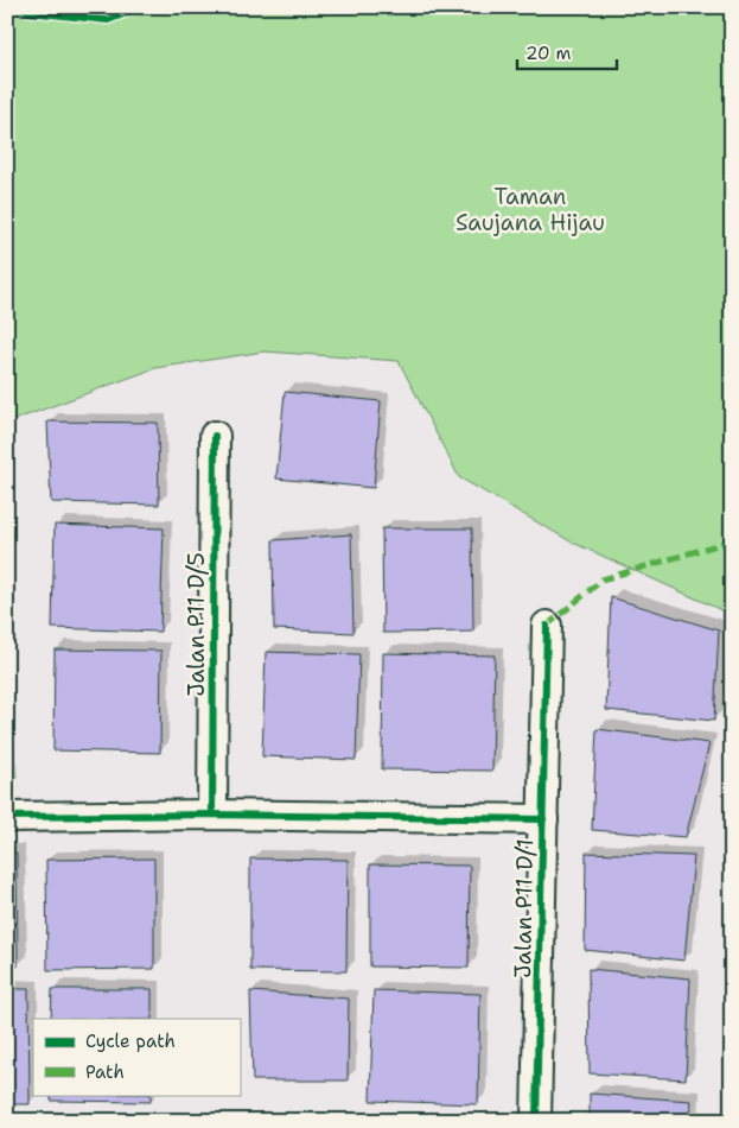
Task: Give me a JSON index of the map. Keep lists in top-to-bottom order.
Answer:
{
  "streets": {
    "street": ["Jalan P11 D/5", "Jalan P11 D/1"]
  },
  "parks": ["Taman Saujana Hijau"],
  "legend": ["Cycle path", "Path"],
  "scale_bar": "20 m"
}
